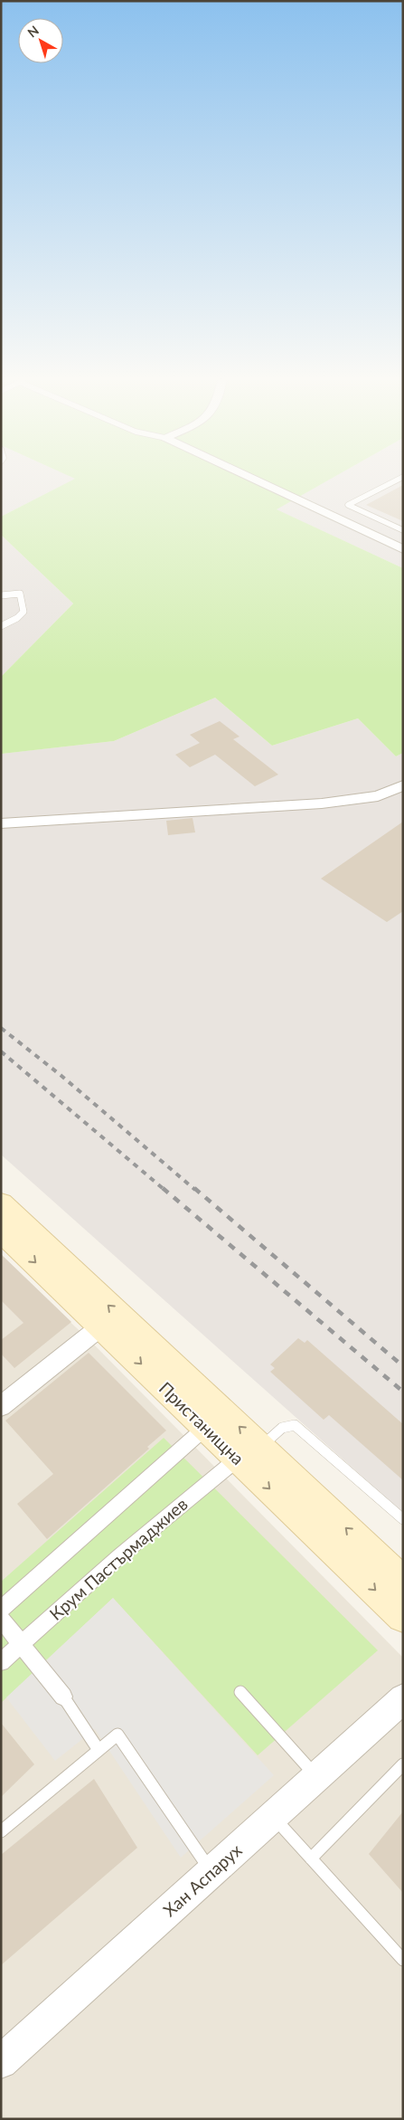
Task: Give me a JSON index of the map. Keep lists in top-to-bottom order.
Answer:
{
  "streets": {
    "main road": ["Пристанищна"],
    "street": ["Крум Пастърмаджиев", "Хан Аспарух"]
  },
  "crossings": [
    ["Пристанищна", "Крум Пастърмаджиев"]
  ],
  "north": "top left"
}
